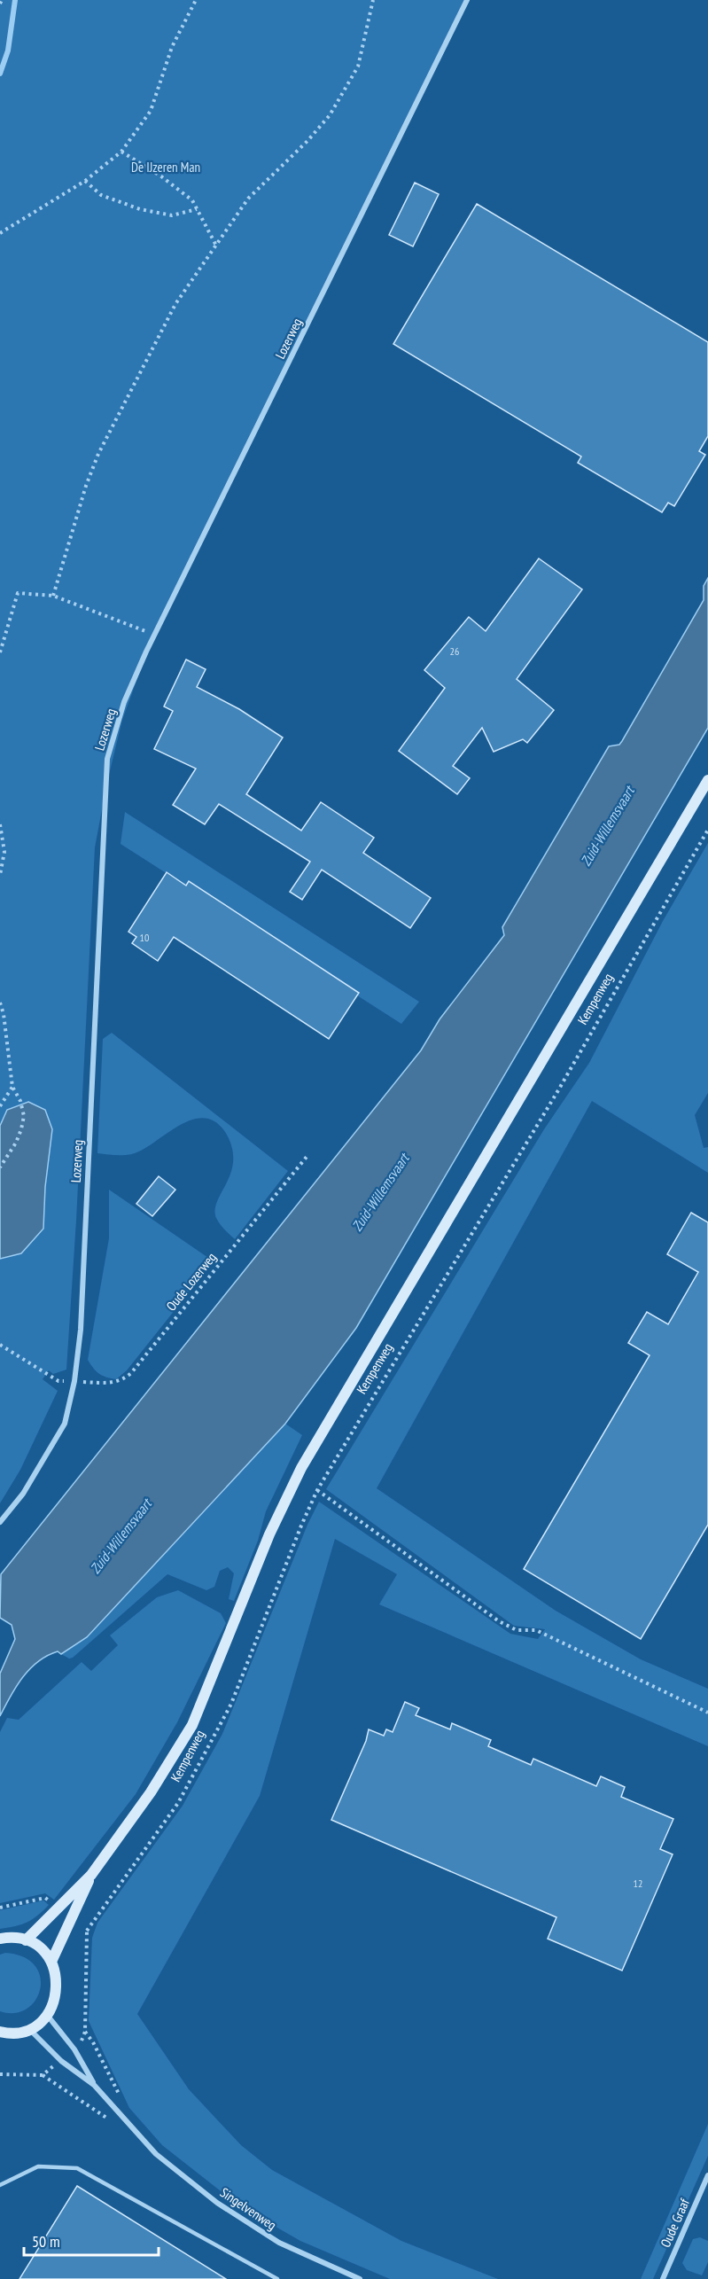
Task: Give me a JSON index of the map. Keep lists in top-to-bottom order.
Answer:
{
  "streets": {
    "main road": ["Kempenweg"],
    "street": ["Lozerweg", "Singelvenweg", "Oude Graaf"],
    "path": ["Oude Lozerweg"]
  },
  "crossings": [
    ["Lozerweg", "Oude Lozerweg"]
  ],
  "water": ["Zuid-Willemsvaart"],
  "parks": ["De IJzeren Man"],
  "house_numbers": ["26", "10", "12"],
  "scale_bar": "50 m"
}
